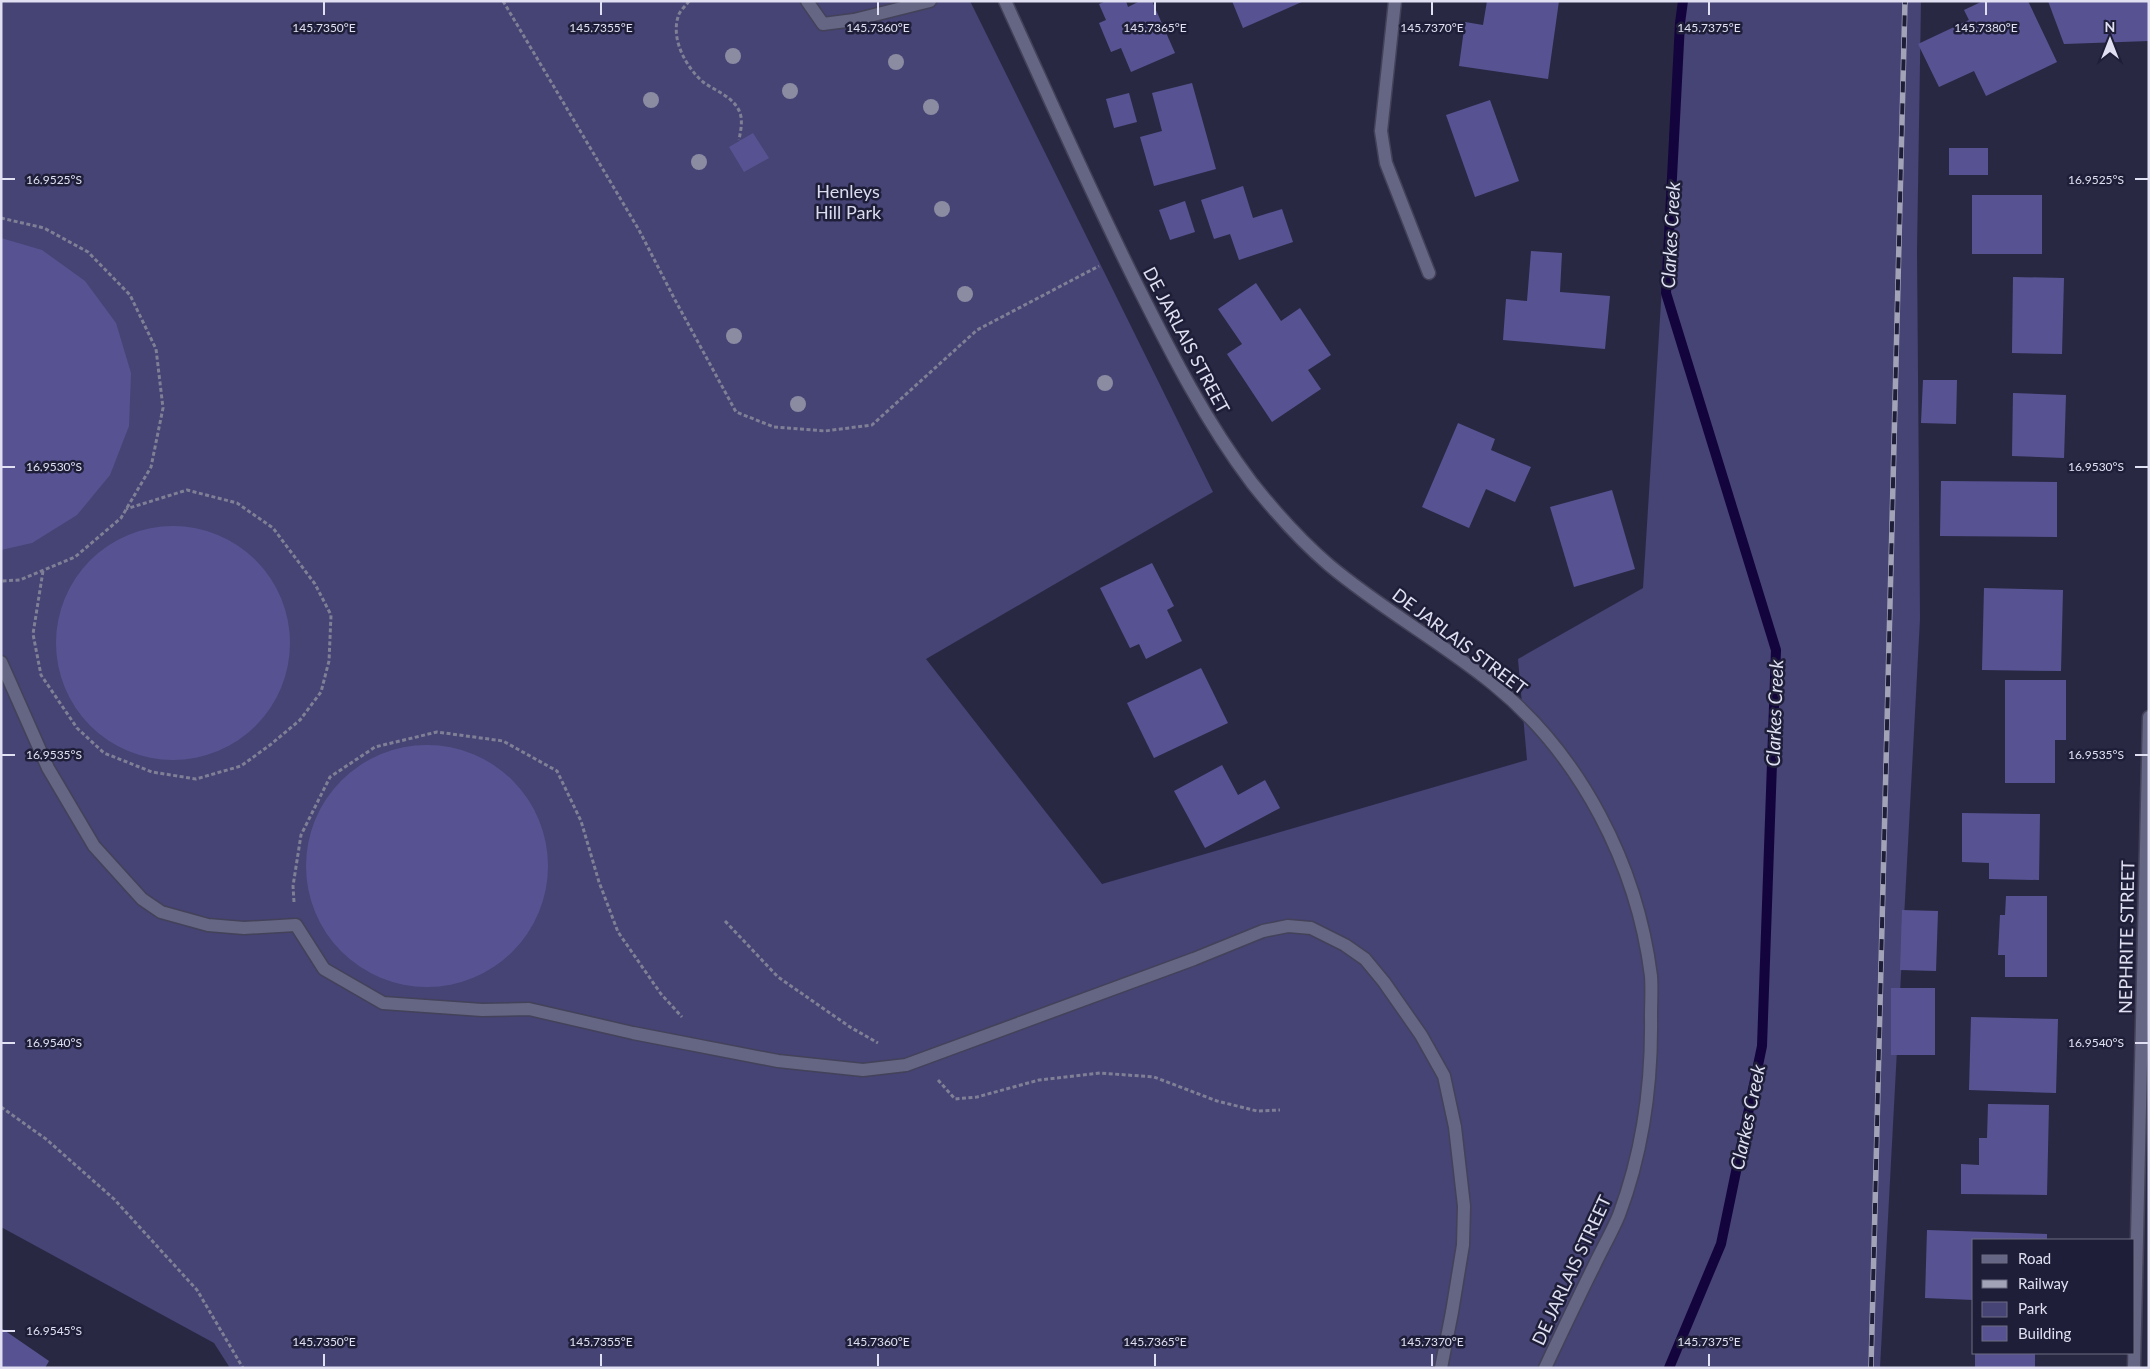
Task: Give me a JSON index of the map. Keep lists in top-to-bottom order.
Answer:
{
  "streets": {
    "street": ["DE JARLAIS STREET", "NEPHRITE STREET"]
  },
  "water": ["Clarkes Creek"],
  "parks": ["Henleys Hill Park"],
  "legend": [
    "Road",
    "Railway",
    "Park",
    "Building"
  ],
  "north": "top",
  "coordinates": [
    "145.7350°E",
    "145.7355°E",
    "145.7360°E",
    "145.7365°E",
    "145.7370°E",
    "145.7375°E",
    "145.7380°E",
    "16.9525°S",
    "16.9530°S",
    "16.9535°S",
    "16.9540°S",
    "16.9545°S"
  ]
}
